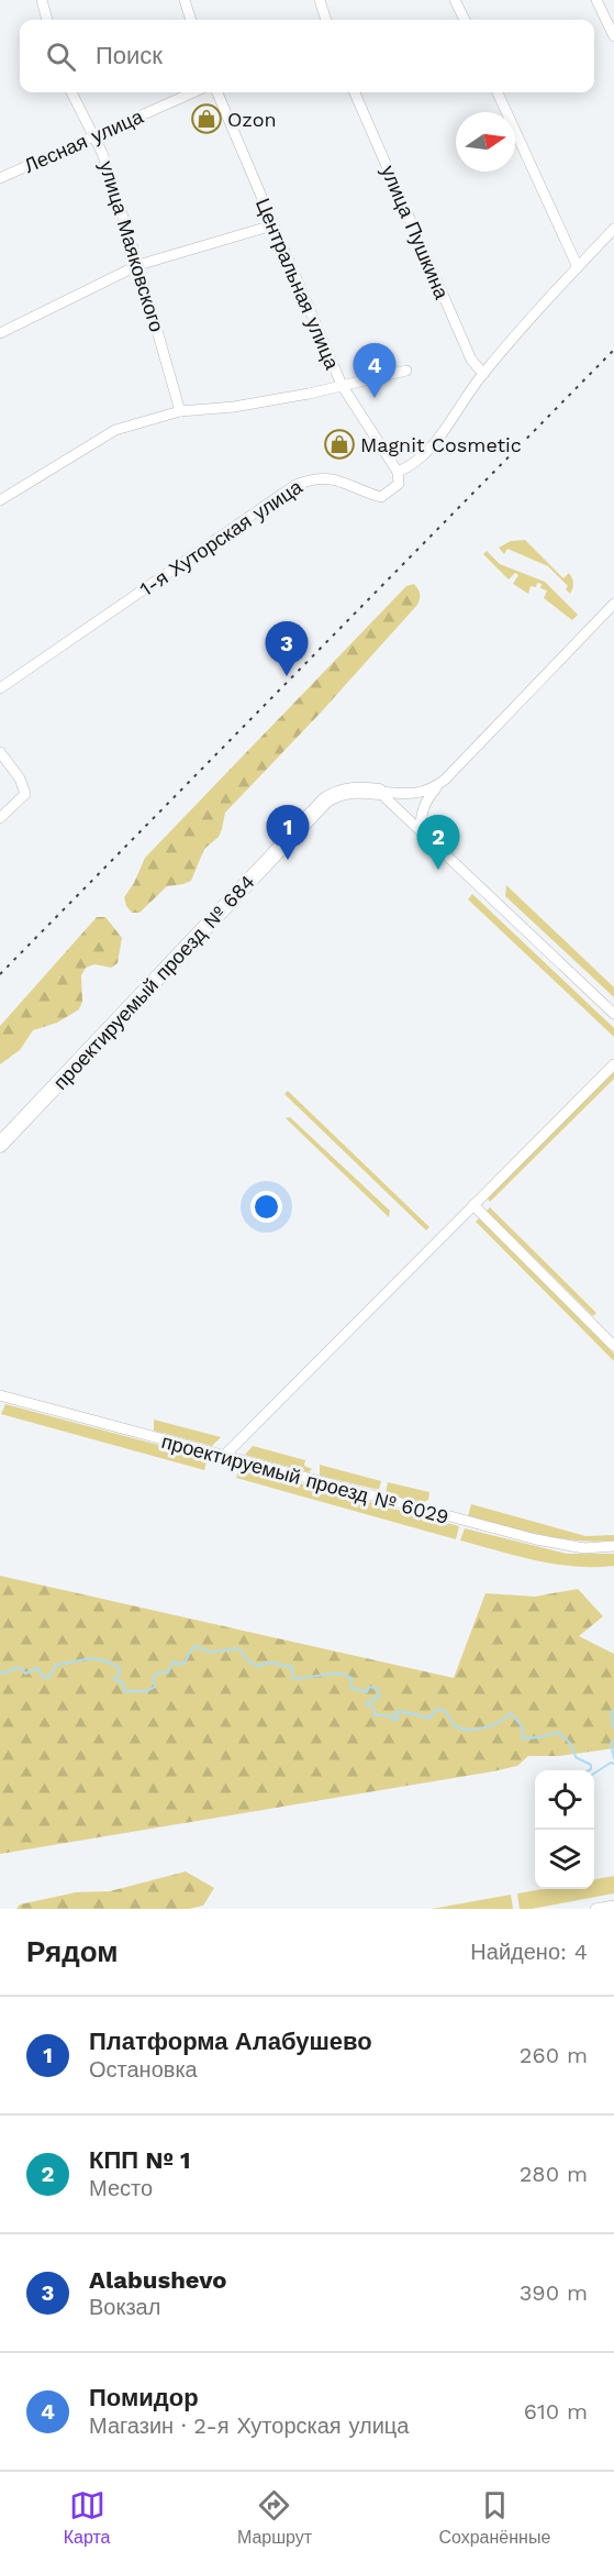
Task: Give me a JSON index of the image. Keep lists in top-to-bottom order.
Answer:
{
  "streets": {
    "street": [
      "Лесная улица",
      "улица Пушкина",
      "улица Маяковского",
      "Центральная улица",
      "1-я Хуторская улица",
      "проектируемый проезд № 684",
      "проектируемый проезд № 6029"
    ]
  },
  "crossings": [
    ["Лесная улица", "улица Маяковского"],
    ["улица Пушкина", "1-я Хуторская улица"],
    ["Центральная улица", "1-я Хуторская улица"]
  ],
  "places": {
    "shop": ["Ozon", "Magnit Cosmetic"]
  },
  "north": "right",
  "page": {
    "search": "Поиск",
    "pins": [
      "4",
      "3",
      "1",
      "2"
    ],
    "heading": ["Рядом", "Найдено: 4"],
    "list": [
      {
        "mark": "1",
        "name": "Платформа Алабушево",
        "note": "Остановка",
        "value": "260 m"
      },
      {
        "mark": "2",
        "name": "КПП № 1",
        "note": "Место",
        "value": "280 m"
      },
      {
        "mark": "3",
        "name": "Alabushevo",
        "note": "Вокзал",
        "value": "390 m"
      },
      {
        "mark": "4",
        "name": "Помидор",
        "note": "Магазин · 2-я Хуторская улица",
        "value": "610 m"
      }
    ],
    "nav": ["Карта", "Маршрут", "Сохранённые"]
  }
}
